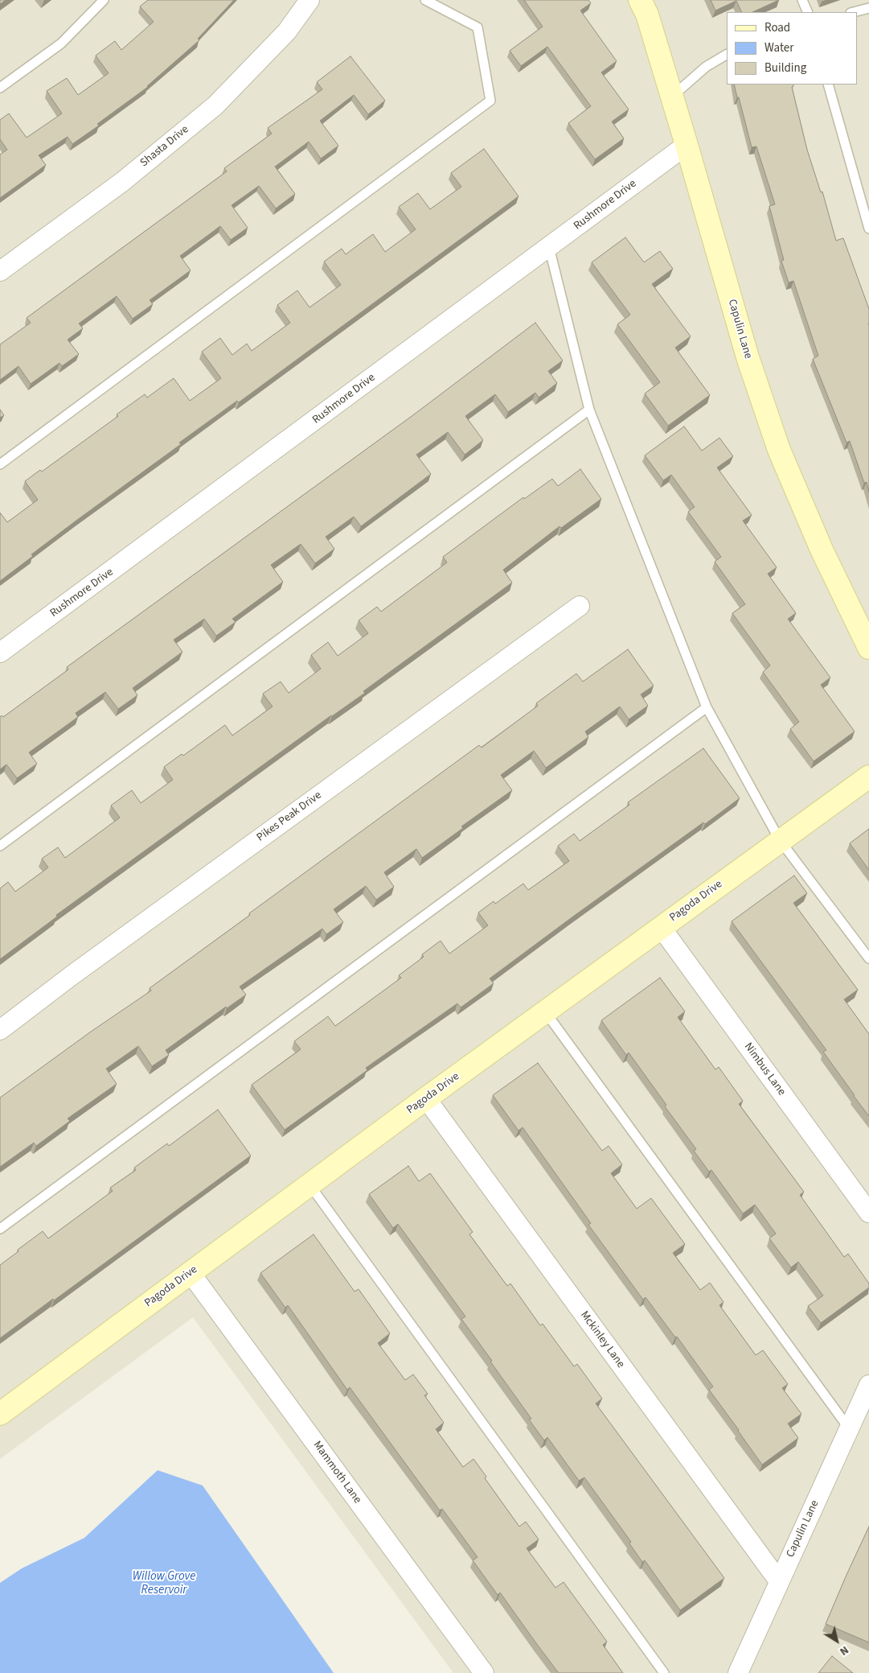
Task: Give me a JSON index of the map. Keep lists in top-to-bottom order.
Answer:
{
  "streets": {
    "street": [
      "Shasta Drive",
      "Rushmore Drive",
      "Capulin Lane",
      "Pikes Peak Drive",
      "Pagoda Drive",
      "Nimbus Lane",
      "Mckinley Lane",
      "Mammoth Lane"
    ]
  },
  "crossings": [
    ["Rushmore Drive", "Capulin Lane"],
    ["Capulin Lane", "Mckinley Lane"],
    ["Pagoda Drive", "Nimbus Lane"],
    ["Pagoda Drive", "Mckinley Lane"],
    ["Pagoda Drive", "Mammoth Lane"]
  ],
  "water": ["Willow Grove Reservoir"],
  "legend": ["Road", "Water", "Building"],
  "north": "bottom right"
}
